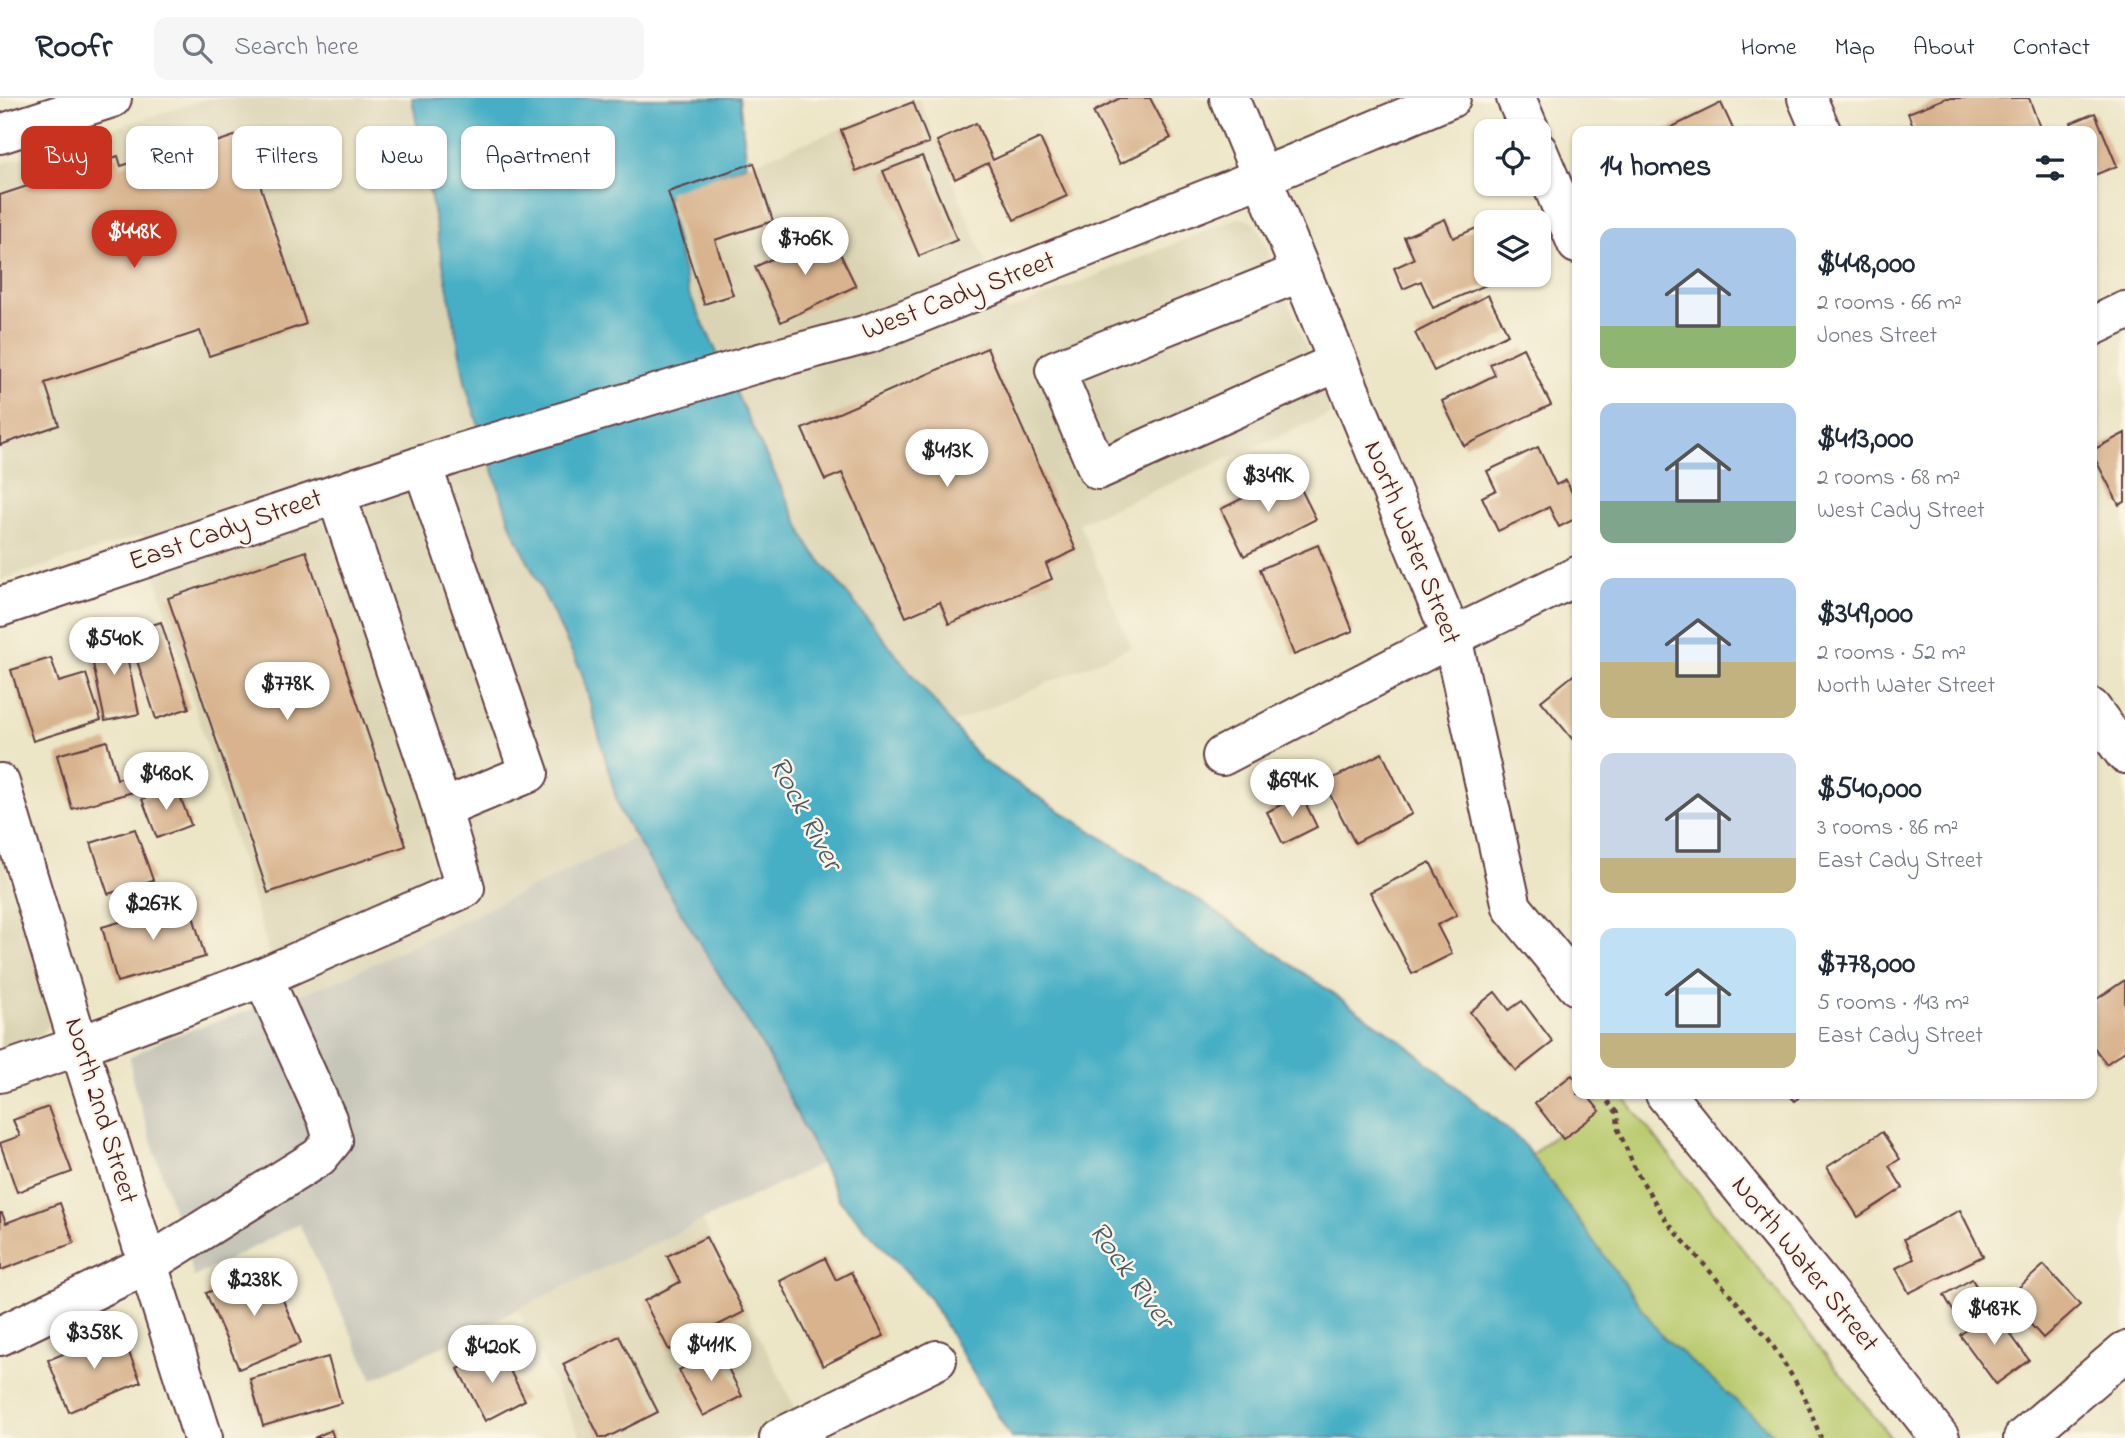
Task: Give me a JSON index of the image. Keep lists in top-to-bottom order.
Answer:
{
  "streets": {
    "street": [
      "West Cady Street",
      "East Cady Street",
      "North Water Street",
      "North 2nd Street"
    ]
  },
  "crossings": [
    ["West Cady Street", "East Cady Street"],
    ["West Cady Street", "North Water Street"]
  ],
  "water": ["Rock River"],
  "page": {
    "header": "Roofr",
    "search": "Search here",
    "nav": [
      "Home",
      "Map",
      "About",
      "Contact"
    ],
    "chip": [
      "Buy",
      "Rent",
      "Filters",
      "New",
      "Apartment"
    ],
    "heading": "14 homes",
    "price": [
      "$448K",
      "$706K",
      "$413K",
      "$349K",
      "$540K",
      "$778K",
      "$480K",
      "$694K",
      "$267K",
      "$238K",
      "$487K",
      "$358K",
      "$411K",
      "$420K"
    ],
    "list": [
      {
        "name": "$448,000",
        "note": "2 rooms · 66 m² · Jones Street"
      },
      {
        "name": "$413,000",
        "note": "2 rooms · 68 m² · West Cady Street"
      },
      {
        "name": "$349,000",
        "note": "2 rooms · 52 m² · North Water Street"
      },
      {
        "name": "$540,000",
        "note": "3 rooms · 86 m² · East Cady Street"
      },
      {
        "name": "$778,000",
        "note": "5 rooms · 143 m² · East Cady Street"
      }
    ]
  }
}
